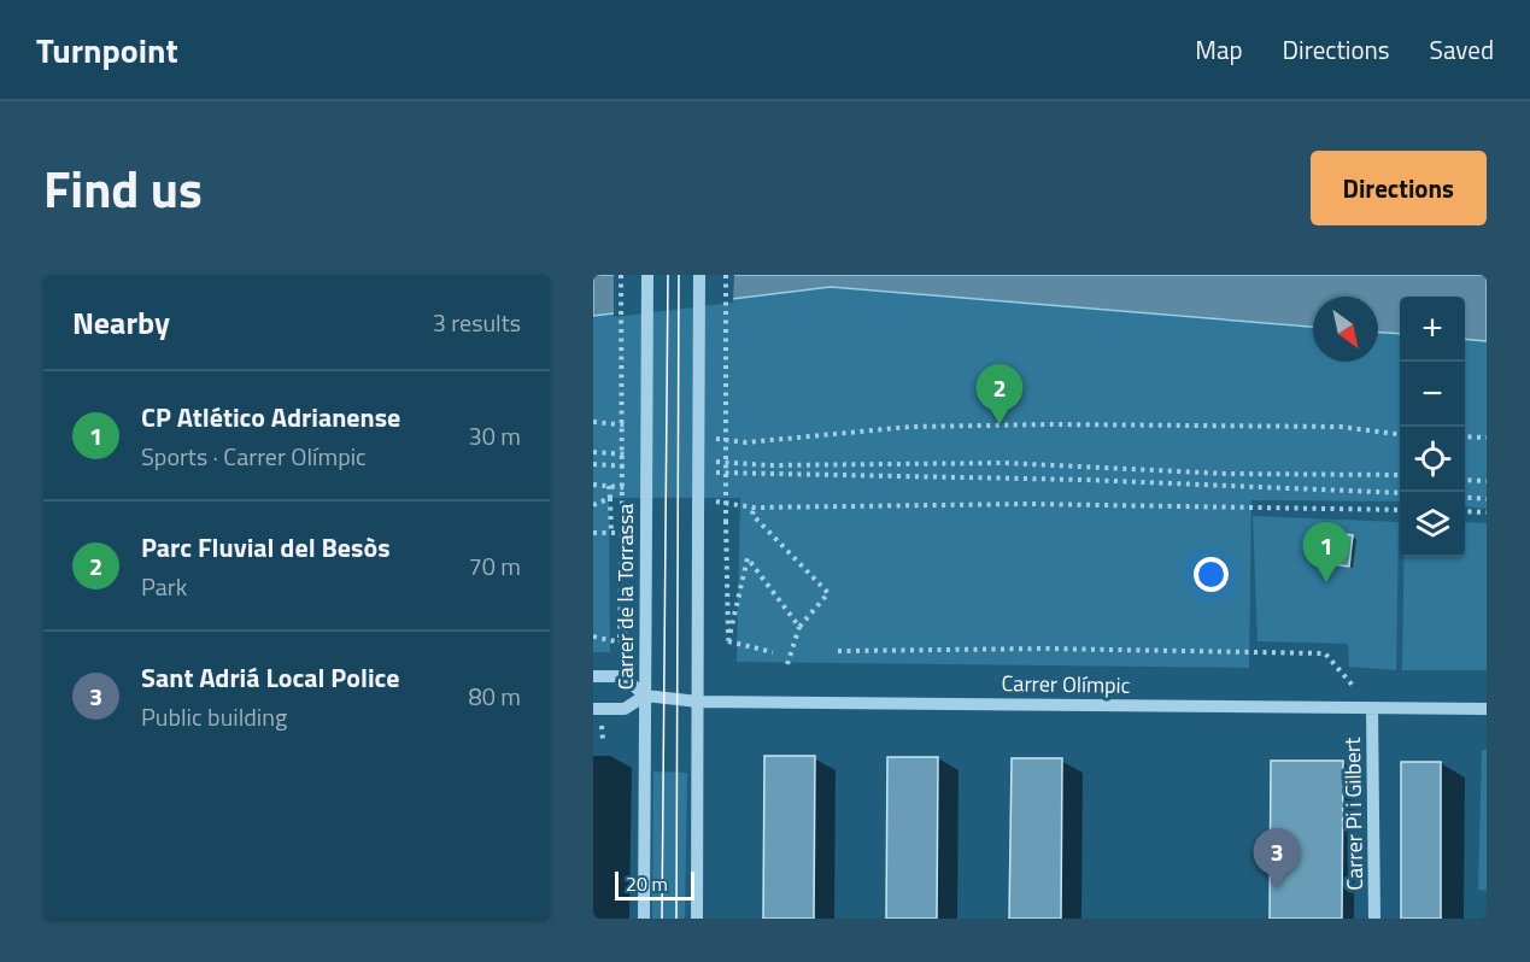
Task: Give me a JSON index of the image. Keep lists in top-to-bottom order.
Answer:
{
  "streets": {
    "street": ["Carrer de la Torrassa", "Carrer Olímpic", "Carrer Pi i Gilbert"]
  },
  "crossings": [
    ["Carrer de la Torrassa", "Carrer Olímpic"],
    ["Carrer Olímpic", "Carrer Pi i Gilbert"]
  ],
  "scale_bar": "20 m",
  "north": "bottom right",
  "page": {
    "header": "Turnpoint",
    "nav": ["Map", "Directions", "Saved"],
    "title": "Find us",
    "buttons": "Directions",
    "heading": ["Nearby", "3 results"],
    "map_buttons": ["+", "−"],
    "pins": ["2", "1", "3"],
    "list": [
      {
        "mark": "1",
        "name": "CP Atlético Adrianense",
        "note": "Sports · Carrer Olímpic",
        "value": "30 m"
      },
      {
        "mark": "2",
        "name": "Parc Fluvial del Besòs",
        "note": "Park",
        "value": "70 m"
      },
      {
        "mark": "3",
        "name": "Sant Adriá Local Police",
        "note": "Public building",
        "value": "80 m"
      }
    ],
    "scale": "20 m"
  }
}
